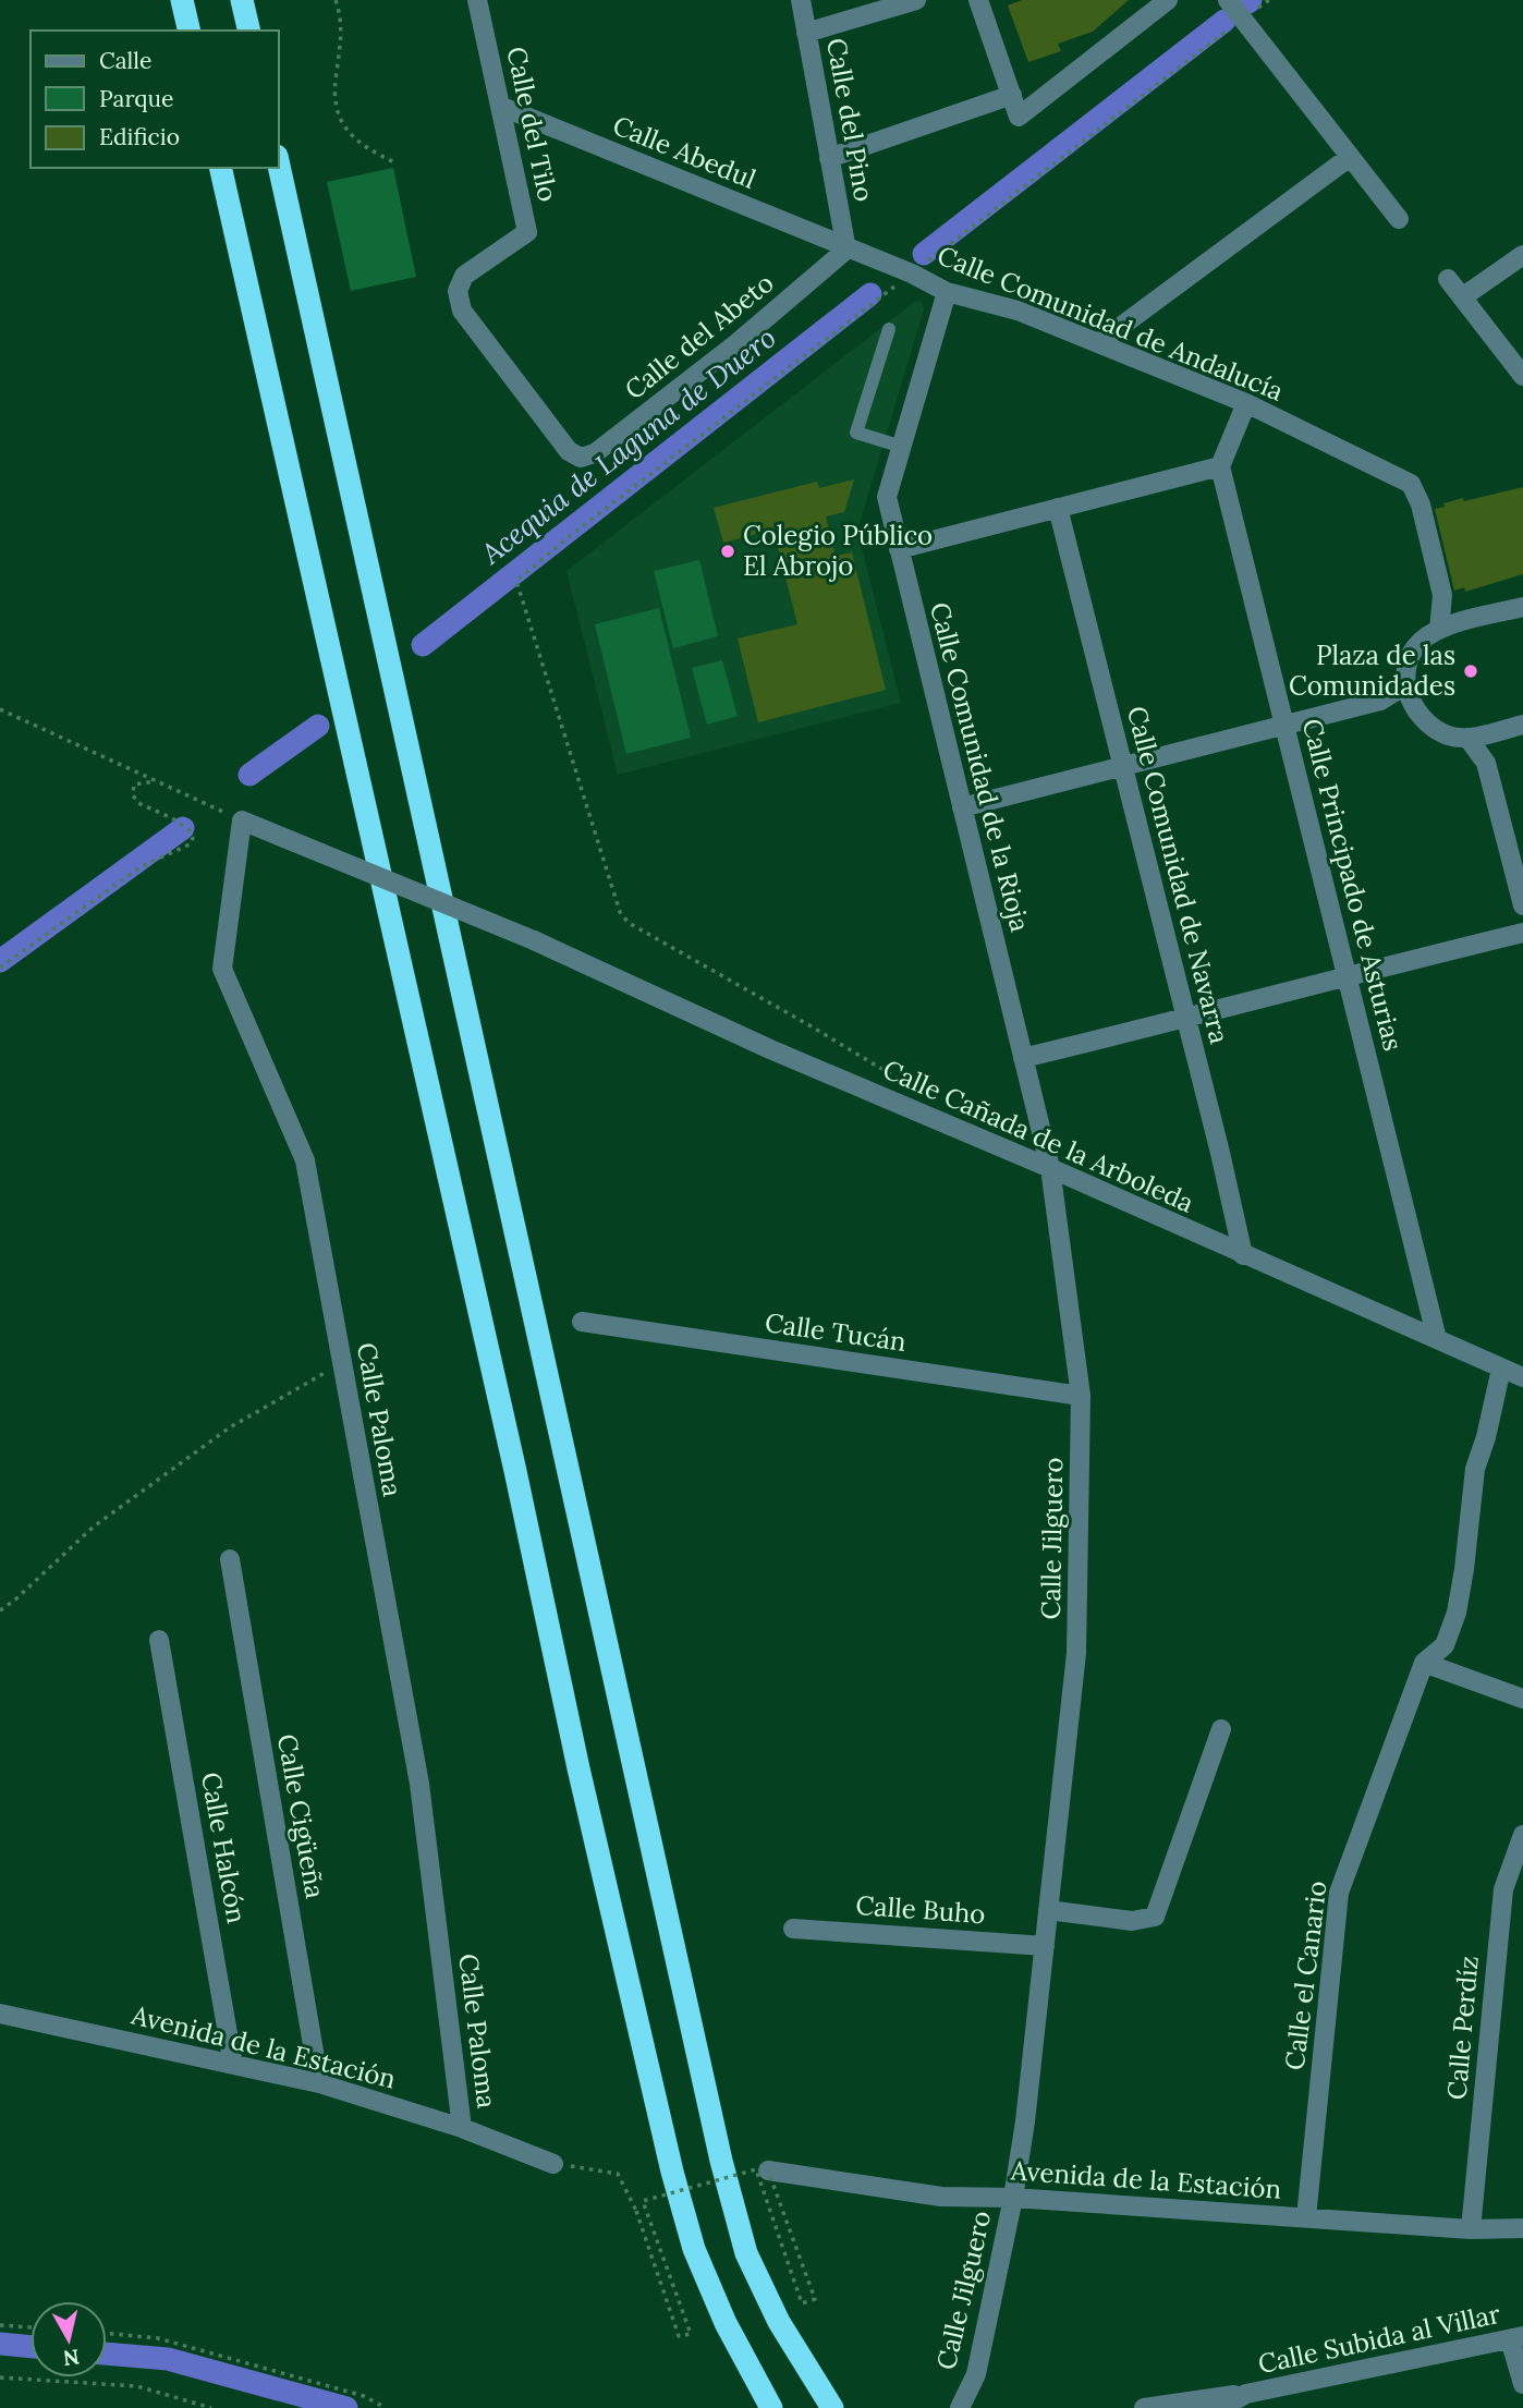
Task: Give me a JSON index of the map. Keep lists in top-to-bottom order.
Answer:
{
  "streets": {
    "street": [
      "Calle del Pino",
      "Calle del Tilo",
      "Calle Abedul",
      "Calle Comunidad de Andalucía",
      "Calle del Abeto",
      "Calle Comunidad de la Rioja",
      "Calle Comunidad de Navarra",
      "Calle Principado de Asturias",
      "Calle Cañada de la Arboleda",
      "Calle Tucán",
      "Calle Paloma",
      "Calle Jilguero",
      "Calle Cigüeña",
      "Calle Halcón",
      "Calle Buho",
      "Calle el Canario",
      "Calle Perdíz",
      "Avenida de la Estación",
      "Calle Subida al Villar"
    ]
  },
  "crossings": [
    ["Calle del Pino", "Calle Abedul"],
    ["Calle del Pino", "Calle Comunidad de Andalucía"],
    ["Calle del Pino", "Calle del Abeto"],
    ["Calle del Tilo", "Calle Abedul"],
    ["Calle del Tilo", "Calle del Abeto"],
    ["Calle Abedul", "Calle Comunidad de Andalucía"],
    ["Calle Abedul", "Calle del Abeto"],
    ["Calle Comunidad de Andalucía", "Calle del Abeto"],
    ["Calle Comunidad de Andalucía", "Calle Comunidad de la Rioja"],
    ["Calle Comunidad de la Rioja", "Calle Cañada de la Arboleda"],
    ["Calle Comunidad de la Rioja", "Calle Jilguero"],
    ["Calle Comunidad de Navarra", "Calle Cañada de la Arboleda"],
    ["Calle Principado de Asturias", "Calle Cañada de la Arboleda"],
    ["Calle Cañada de la Arboleda", "Calle Paloma"],
    ["Calle Cañada de la Arboleda", "Calle Jilguero"],
    ["Calle Tucán", "Calle Jilguero"],
    ["Calle Paloma", "Avenida de la Estación"],
    ["Calle Jilguero", "Calle Buho"],
    ["Calle Jilguero", "Avenida de la Estación"],
    ["Calle Cigüeña", "Avenida de la Estación"],
    ["Calle Halcón", "Avenida de la Estación"],
    ["Calle el Canario", "Avenida de la Estación"],
    ["Calle Perdíz", "Avenida de la Estación"]
  ],
  "water": ["Acequia de Laguna de Duero"],
  "places": ["Colegio Público El Abrojo", "Plaza de las Comunidades"],
  "legend": ["Calle", "Parque", "Edificio"],
  "north": "bottom"
}
